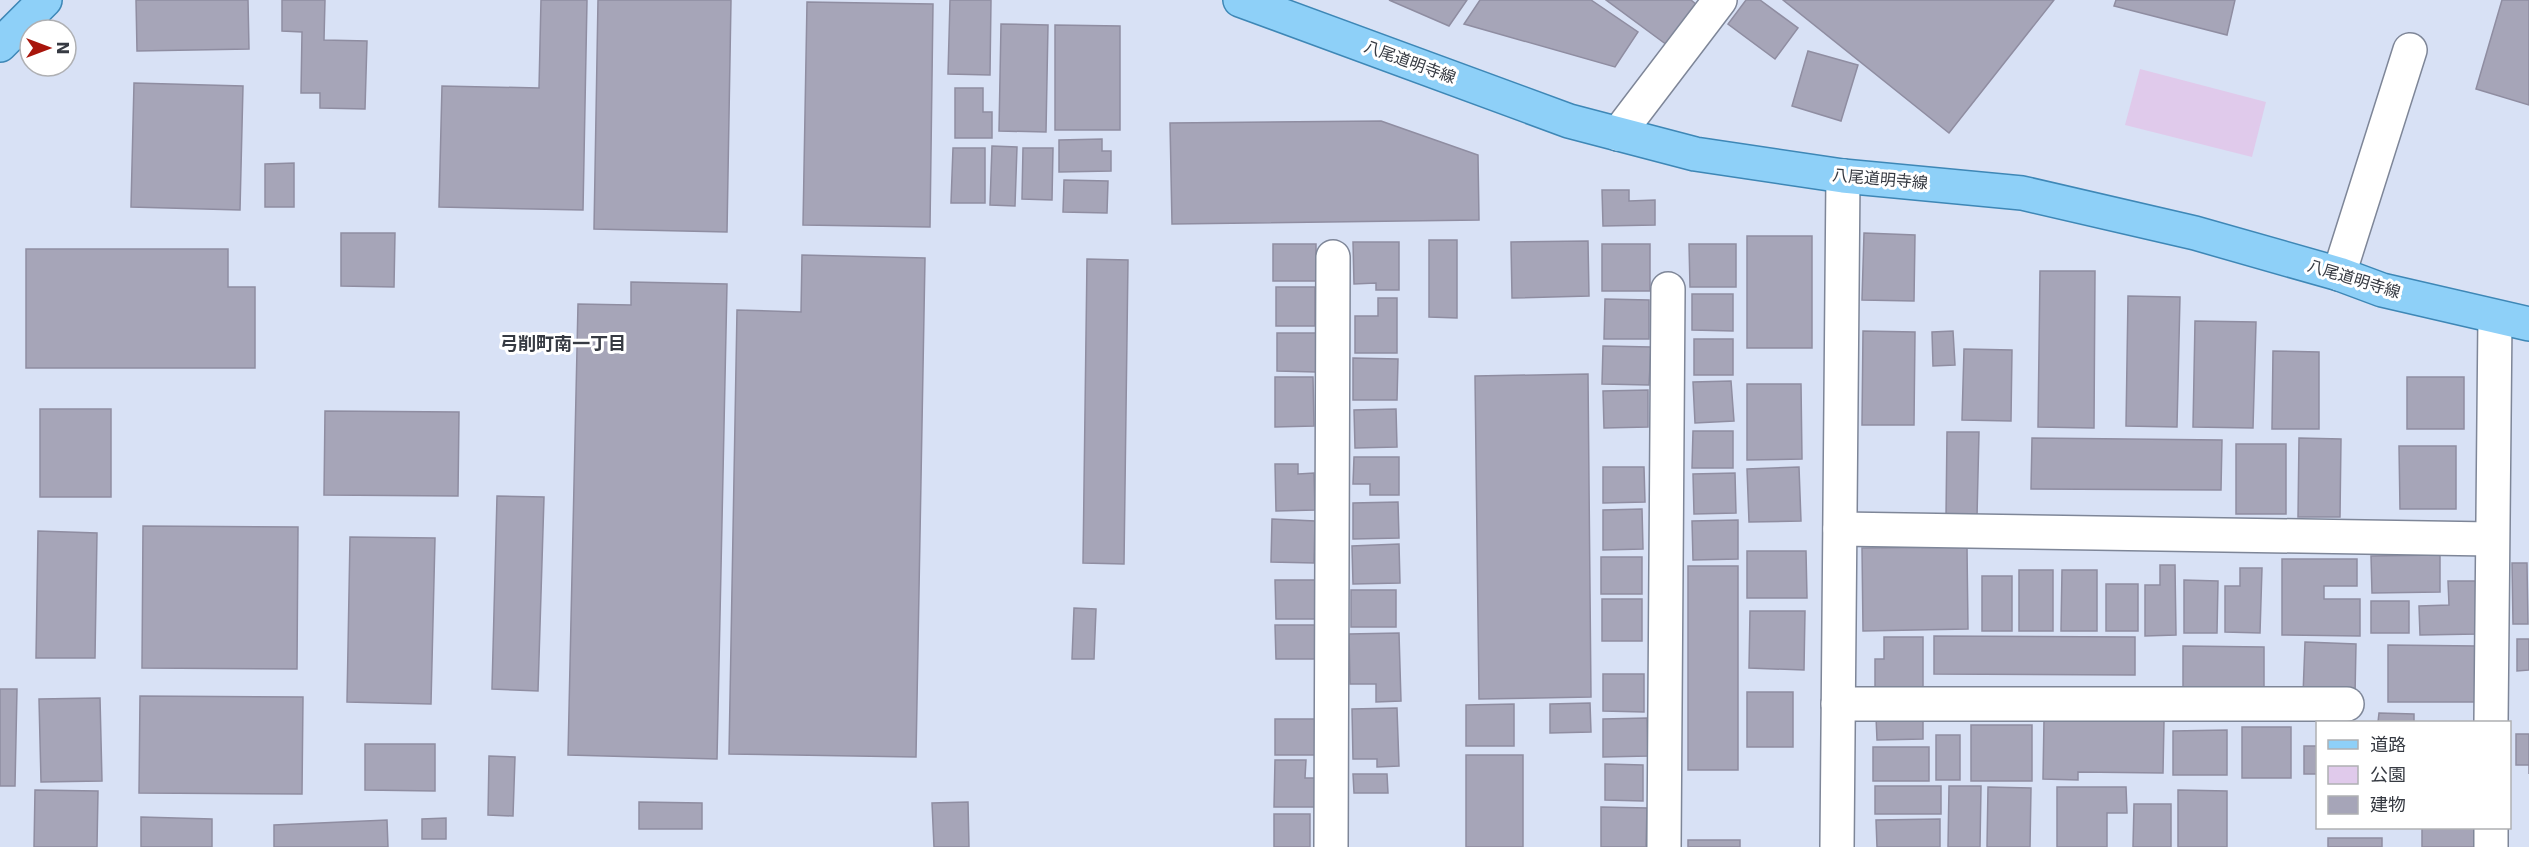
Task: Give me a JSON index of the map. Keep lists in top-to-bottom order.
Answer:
{
  "streets": {
    "main road": ["八尾道明寺線"]
  },
  "districts": ["弓削町南一丁目"],
  "legend": ["道路", "公園", "建物"],
  "north": "right"
}
